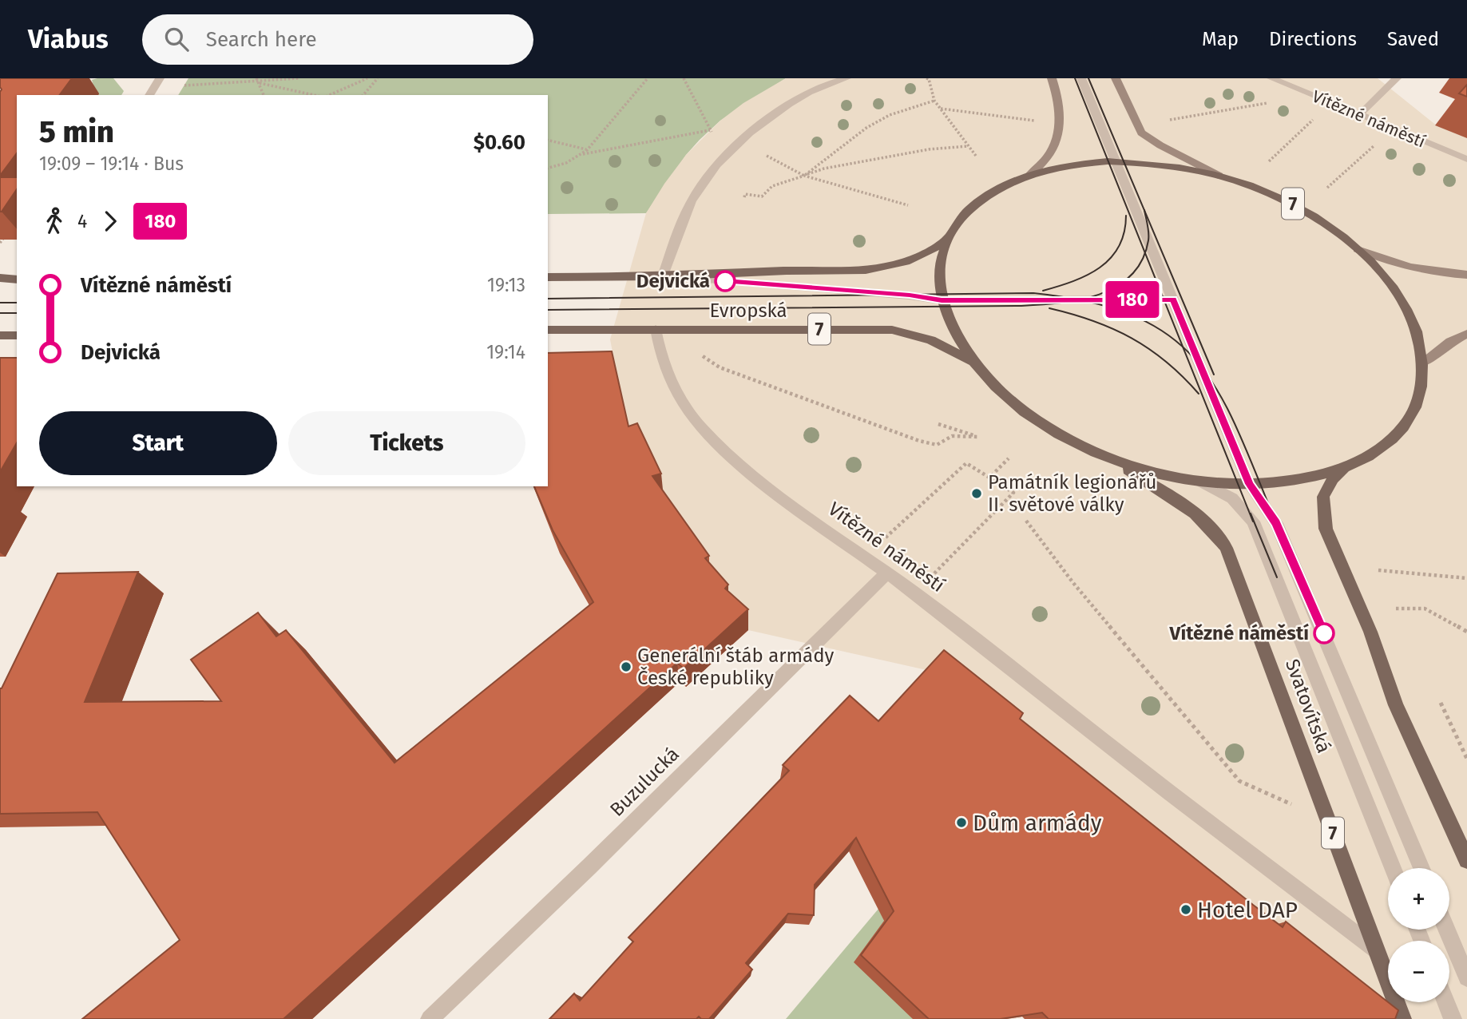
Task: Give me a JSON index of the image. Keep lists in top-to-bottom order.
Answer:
{
  "streets": {
    "main road": ["7", "Evropská", "Svatovítská"],
    "street": ["Vítězné náměstí", "Buzulucká"]
  },
  "crossings": [
    ["Vítězné náměstí", "Evropská"],
    ["Vítězné náměstí", "Svatovítská"],
    ["Vítězné náměstí", "Buzulucká"],
    ["7", "Evropská"],
    ["7", "Svatovítská"]
  ],
  "places": [
    "Dejvická",
    "Památník legionářů II. světové války",
    "Vítězné náměstí",
    "Generální štáb armády České republiky",
    "Dům armády",
    "Hotel DAP"
  ],
  "lines": ["bus line 180"],
  "page": {
    "header": "Viabus",
    "search": "Search here",
    "nav": ["Map", "Directions", "Saved"],
    "on_map": "180",
    "heading": ["5 min", "19:09 – 19:14 · Bus", "$0.60"],
    "legs": ["4", "180"],
    "list": [
      {
        "name": "Vítězné náměstí",
        "value": "19:13"
      },
      {
        "name": "Dejvická",
        "value": "19:14"
      }
    ],
    "buttons": ["Start", "Tickets"],
    "map_buttons": ["+", "−"]
  }
}
